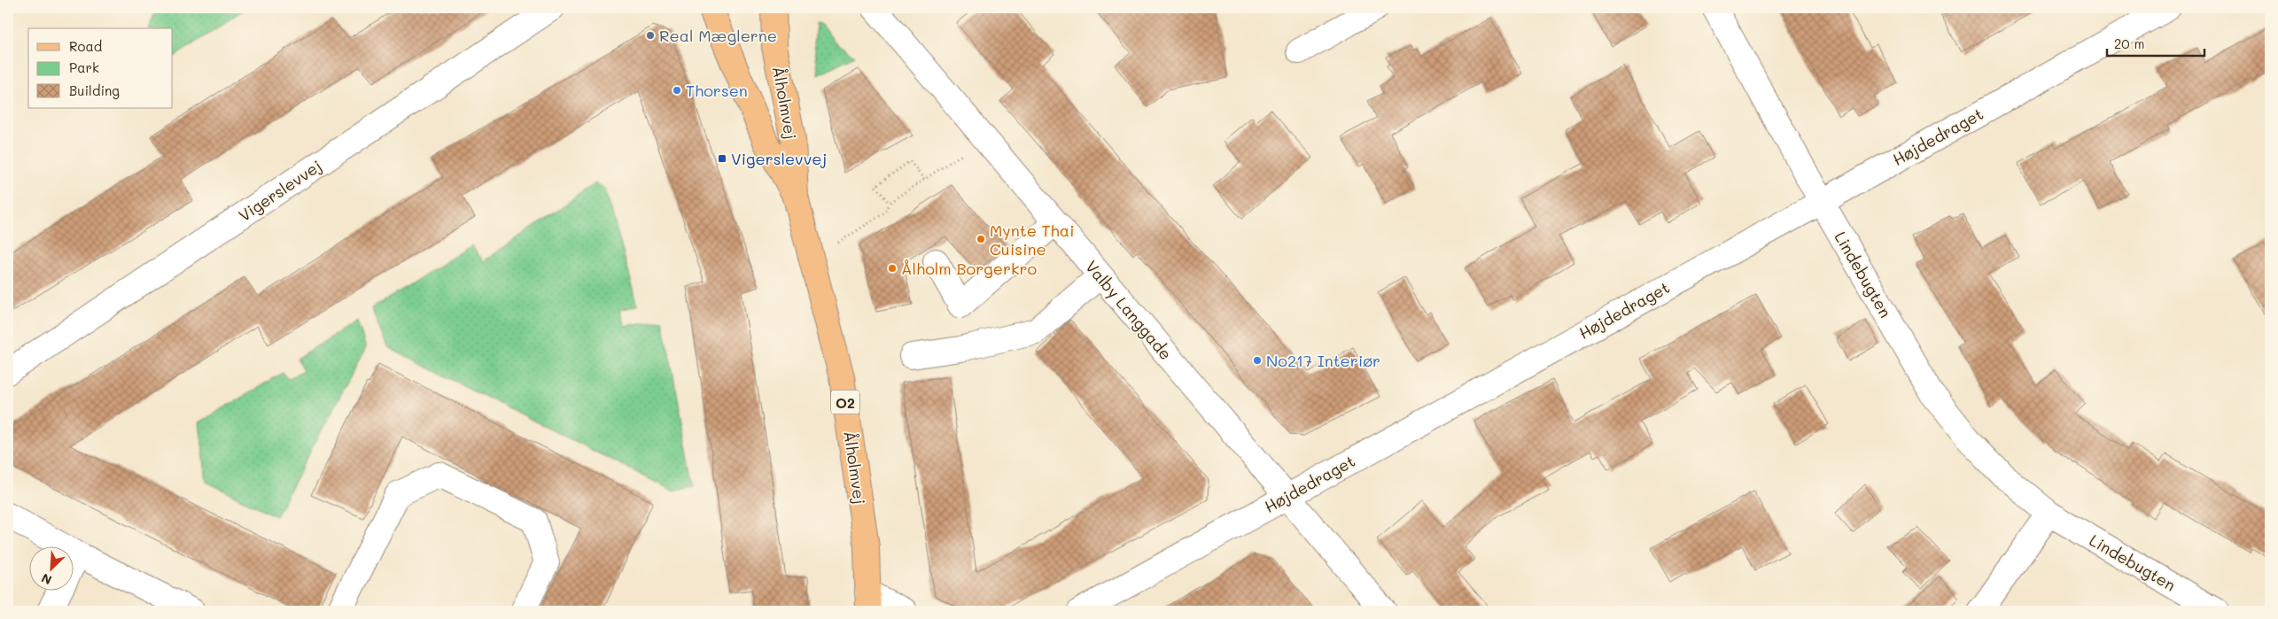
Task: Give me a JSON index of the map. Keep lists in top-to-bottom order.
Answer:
{
  "streets": {
    "main road": ["Ålholmvej", "O2"],
    "street": [
      "Højdedraget",
      "Vigerslevvej",
      "Lindebugten",
      "Valby Langgade"
    ]
  },
  "crossings": [
    ["Højdedraget", "Lindebugten"],
    ["Højdedraget", "Valby Langgade"]
  ],
  "places": {
    "other": [
      "Real Mæglerne",
      "Thorsen",
      "Mynte Thai Cuisine",
      "Ålholm Borgerkro",
      "No217 Interiør"
    ],
    "transit": ["Vigerslevvej"]
  },
  "legend": ["Road", "Park", "Building"],
  "scale_bar": "20 m",
  "north": "bottom left"
}
